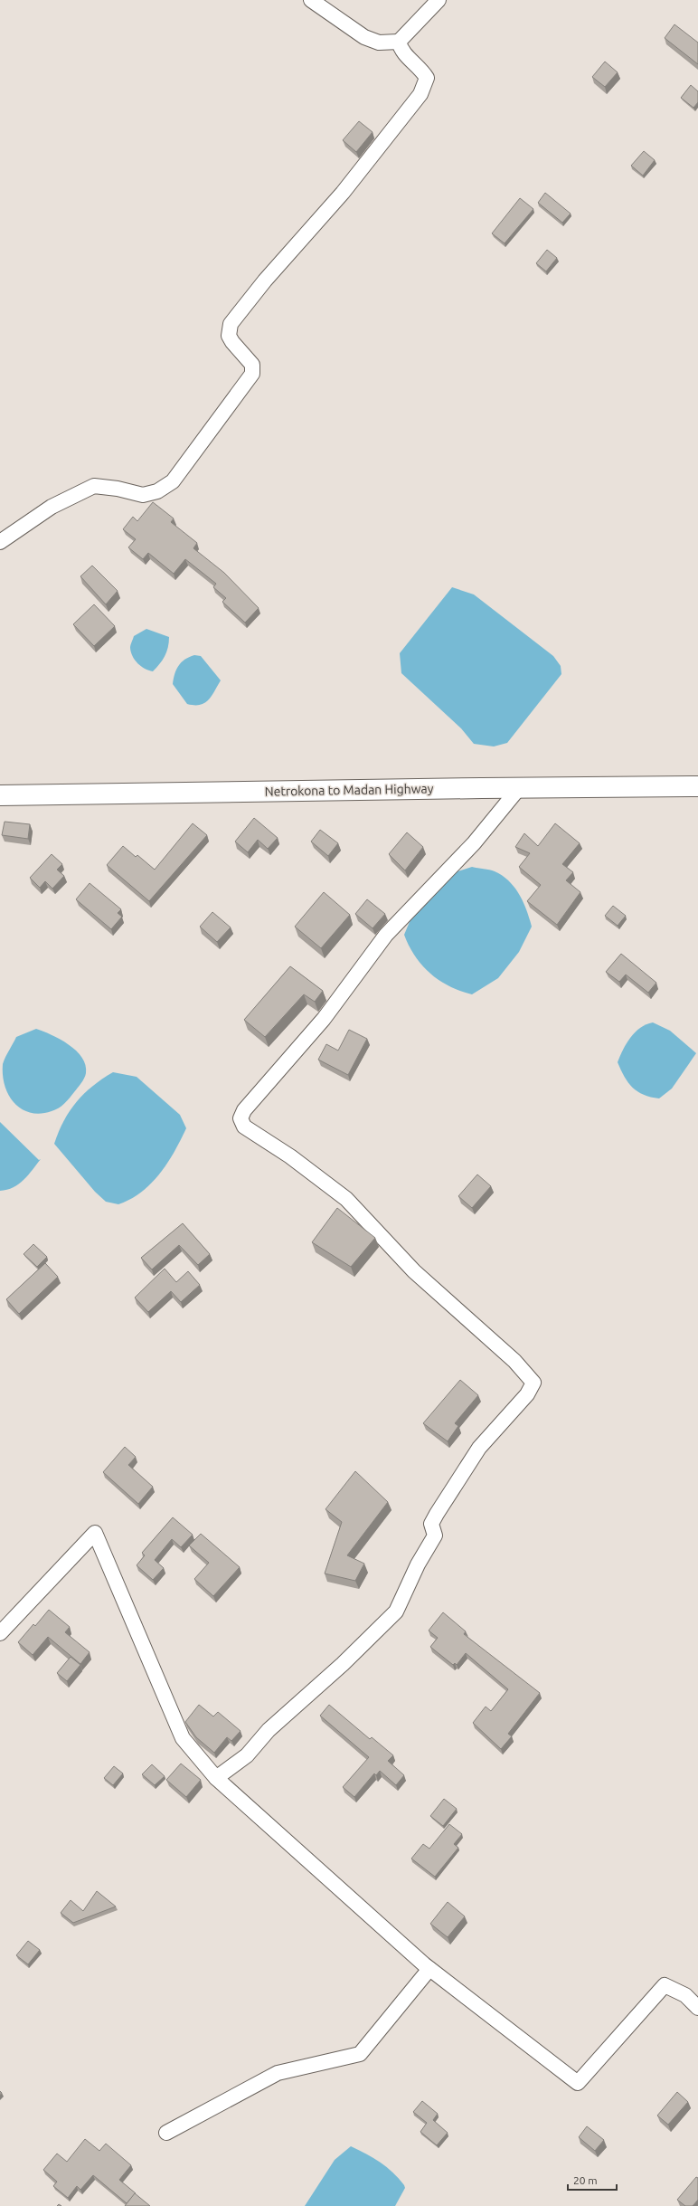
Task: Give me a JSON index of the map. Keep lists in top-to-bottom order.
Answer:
{
  "streets": {
    "main road": ["Netrokona to Madan Highway"]
  },
  "scale_bar": "20 m"
}
